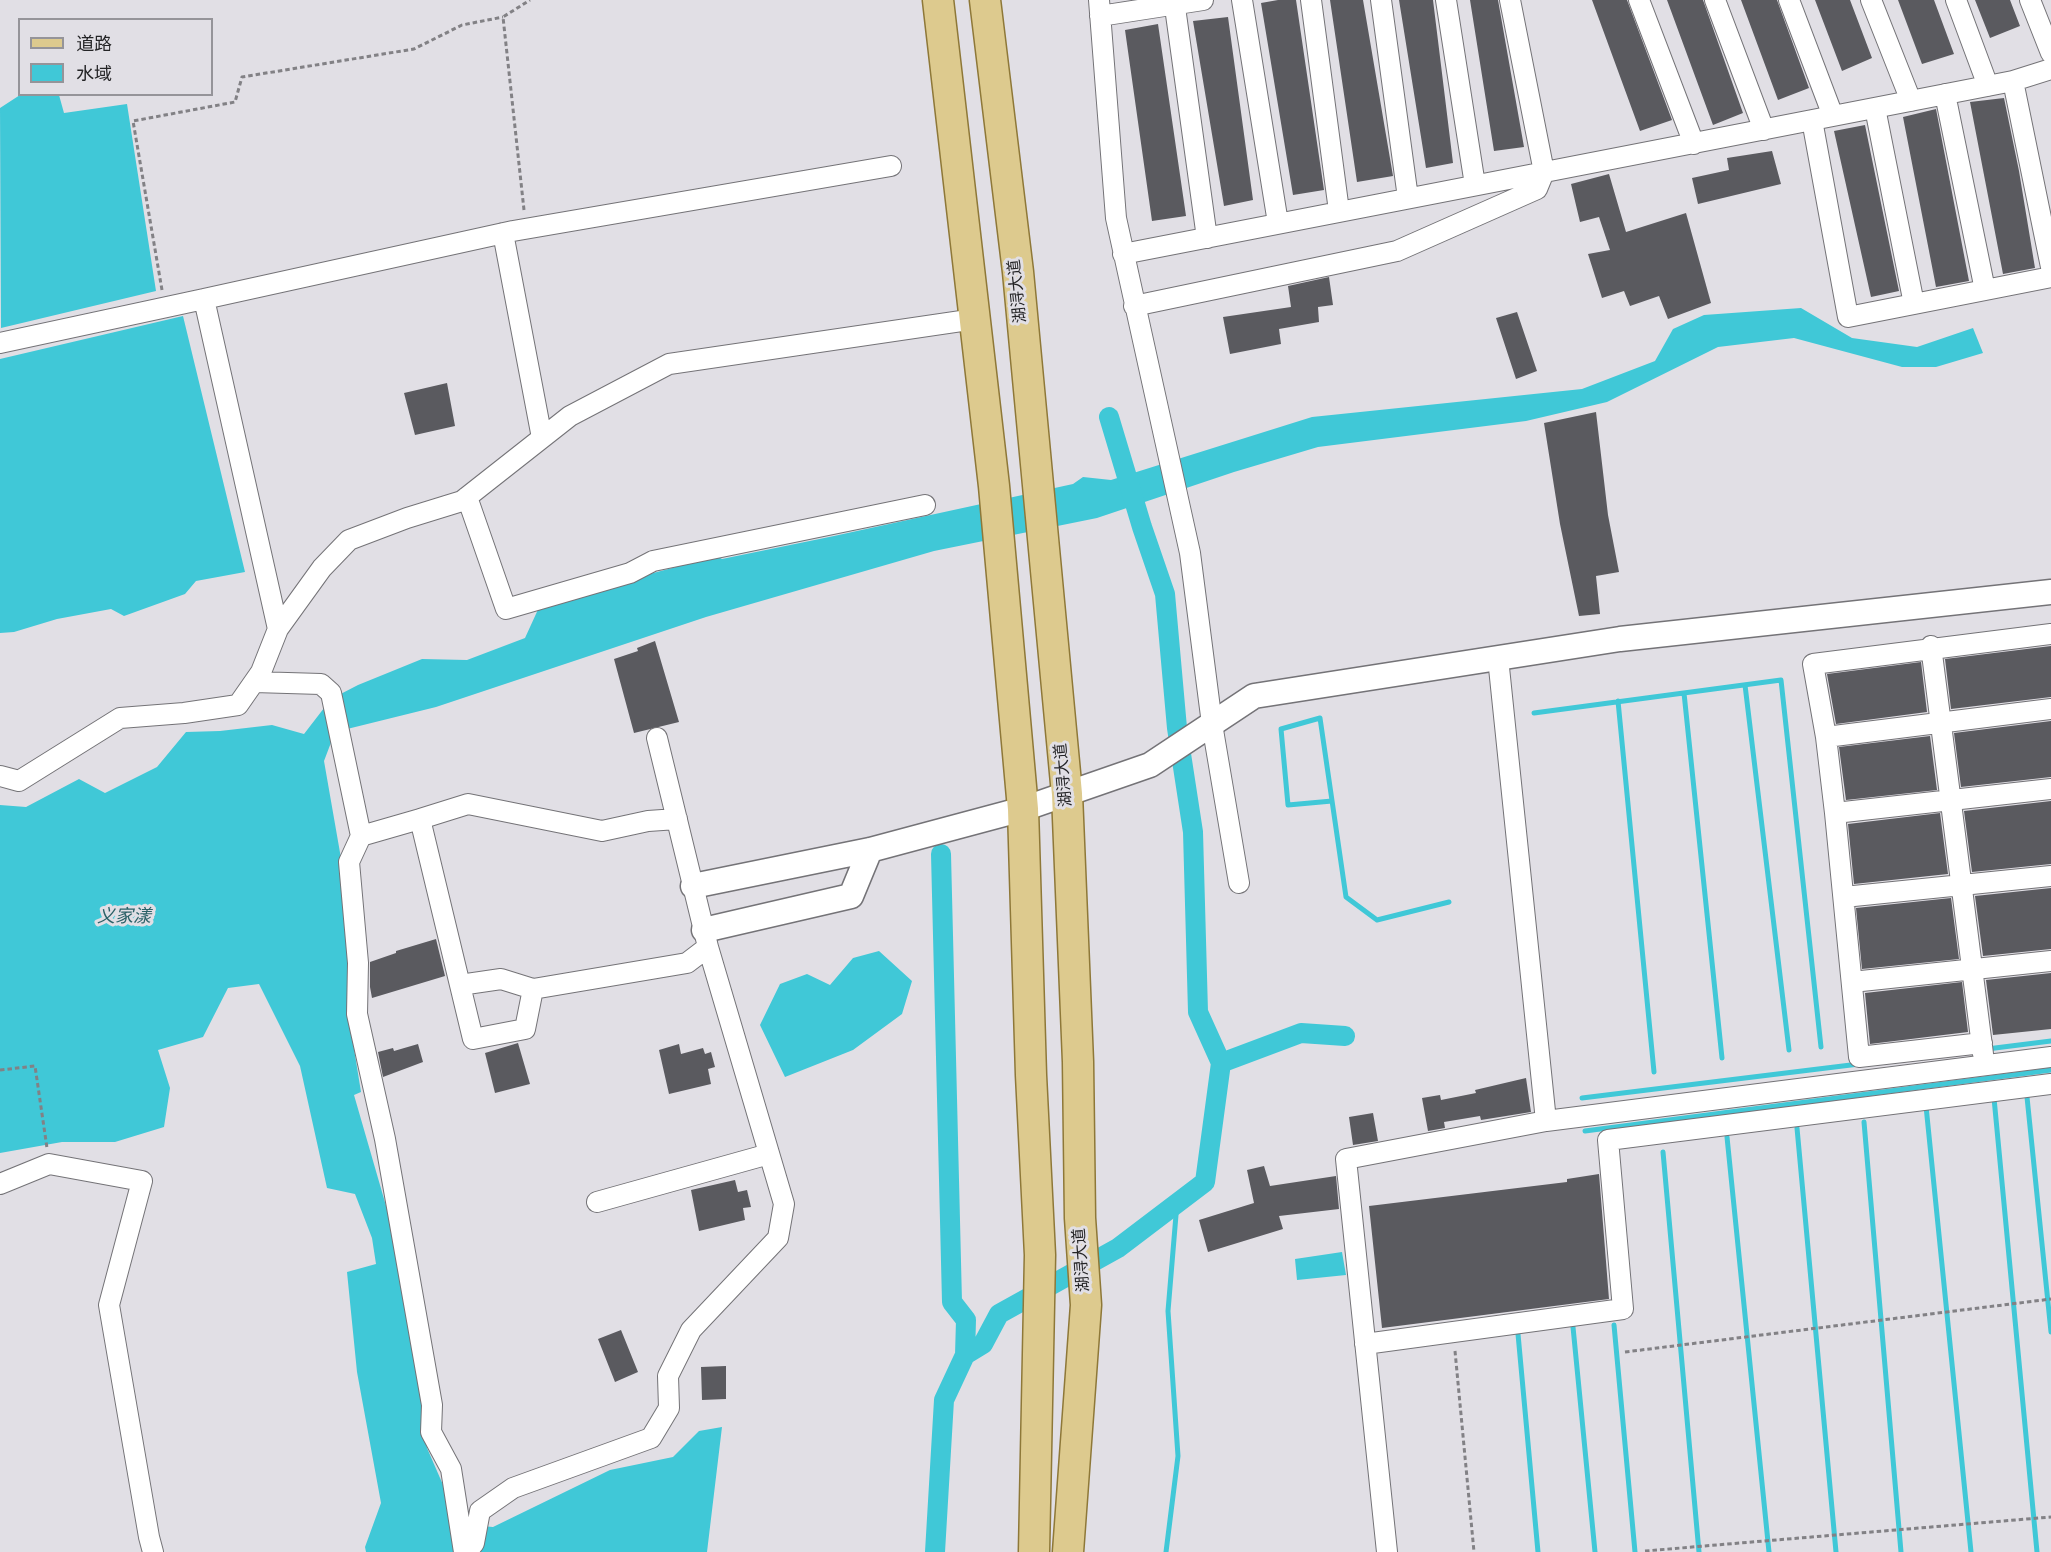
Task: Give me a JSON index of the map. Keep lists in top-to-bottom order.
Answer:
{
  "streets": {
    "main road": ["湖浔大道"]
  },
  "water": ["义家漾"],
  "legend": ["道路", "水域"]
}
